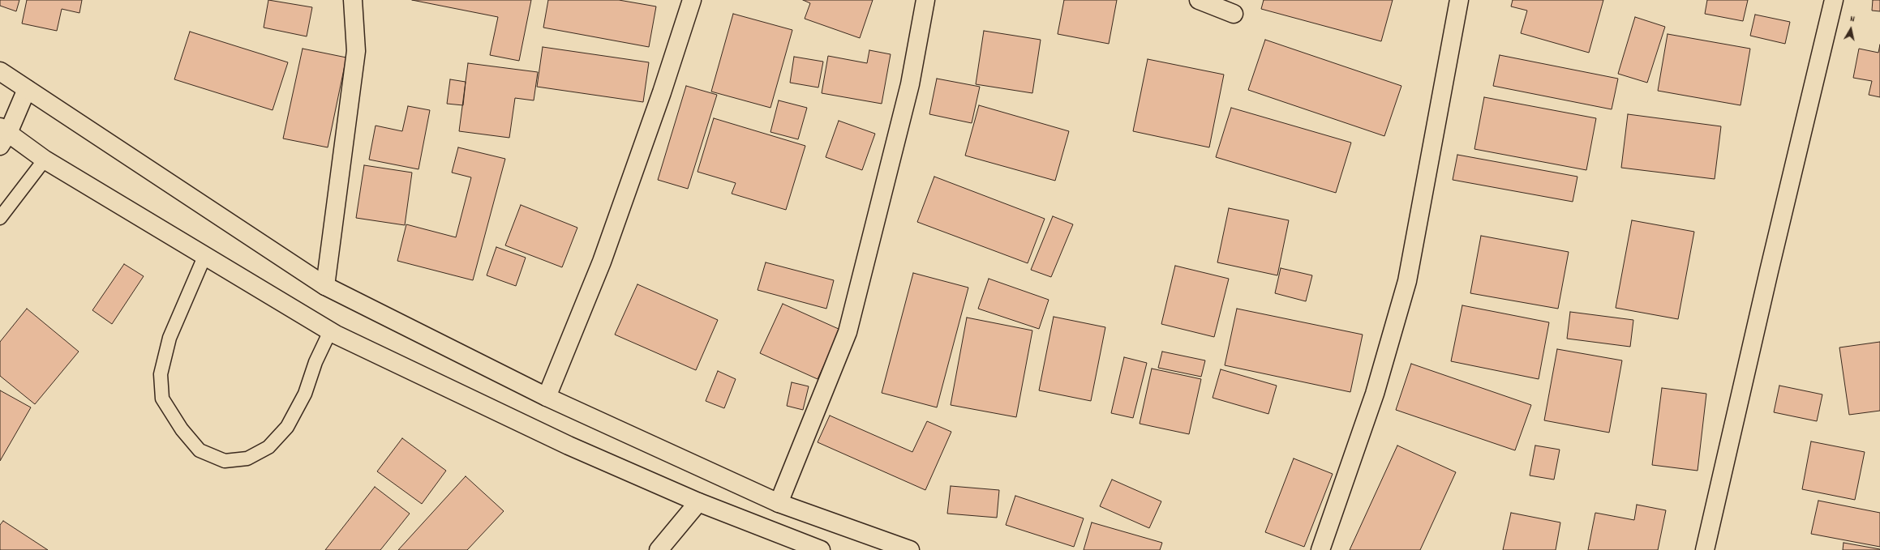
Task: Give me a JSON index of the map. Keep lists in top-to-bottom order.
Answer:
{
  "north": "top"
}
